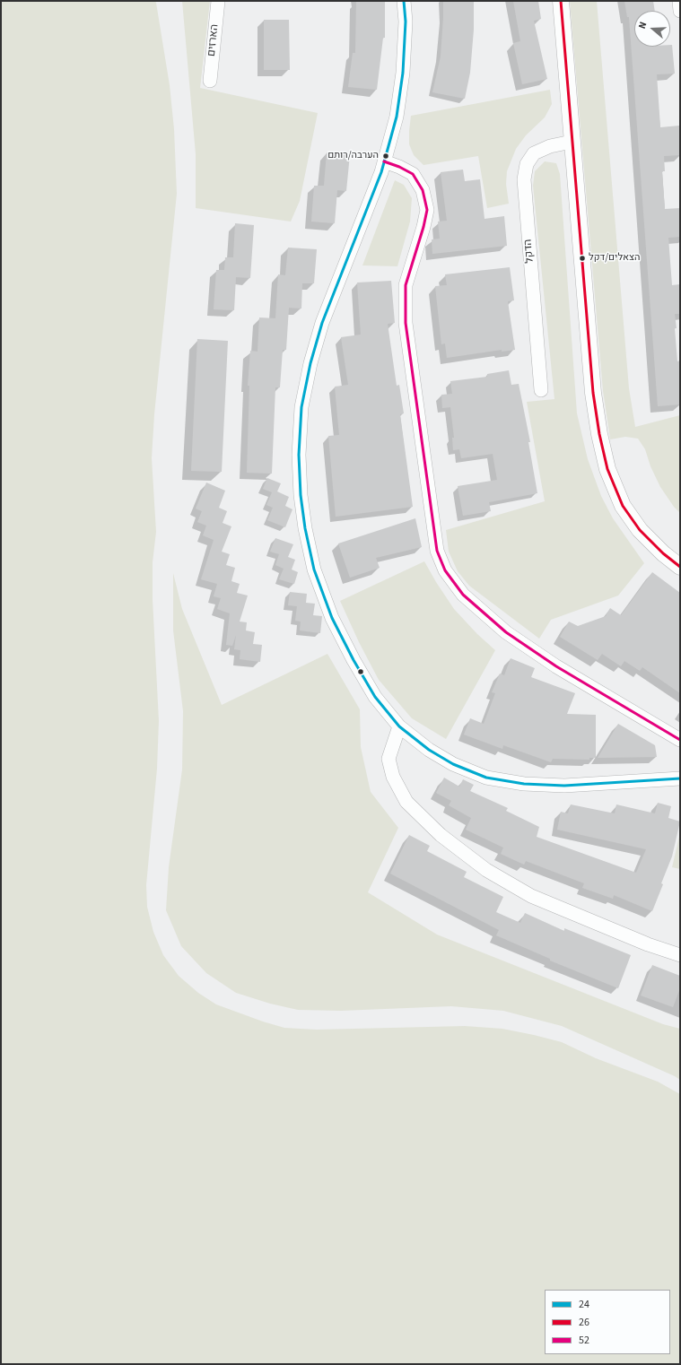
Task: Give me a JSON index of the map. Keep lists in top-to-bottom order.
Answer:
{
  "streets": {
    "street": ["הארזים", "הדקל"]
  },
  "places": ["הערבה/רותם", "הצאלים/דקל"],
  "lines": ["transit line 24", "transit line 26", "transit line 52"],
  "legend": ["24", "26", "52"],
  "north": "left"
}
